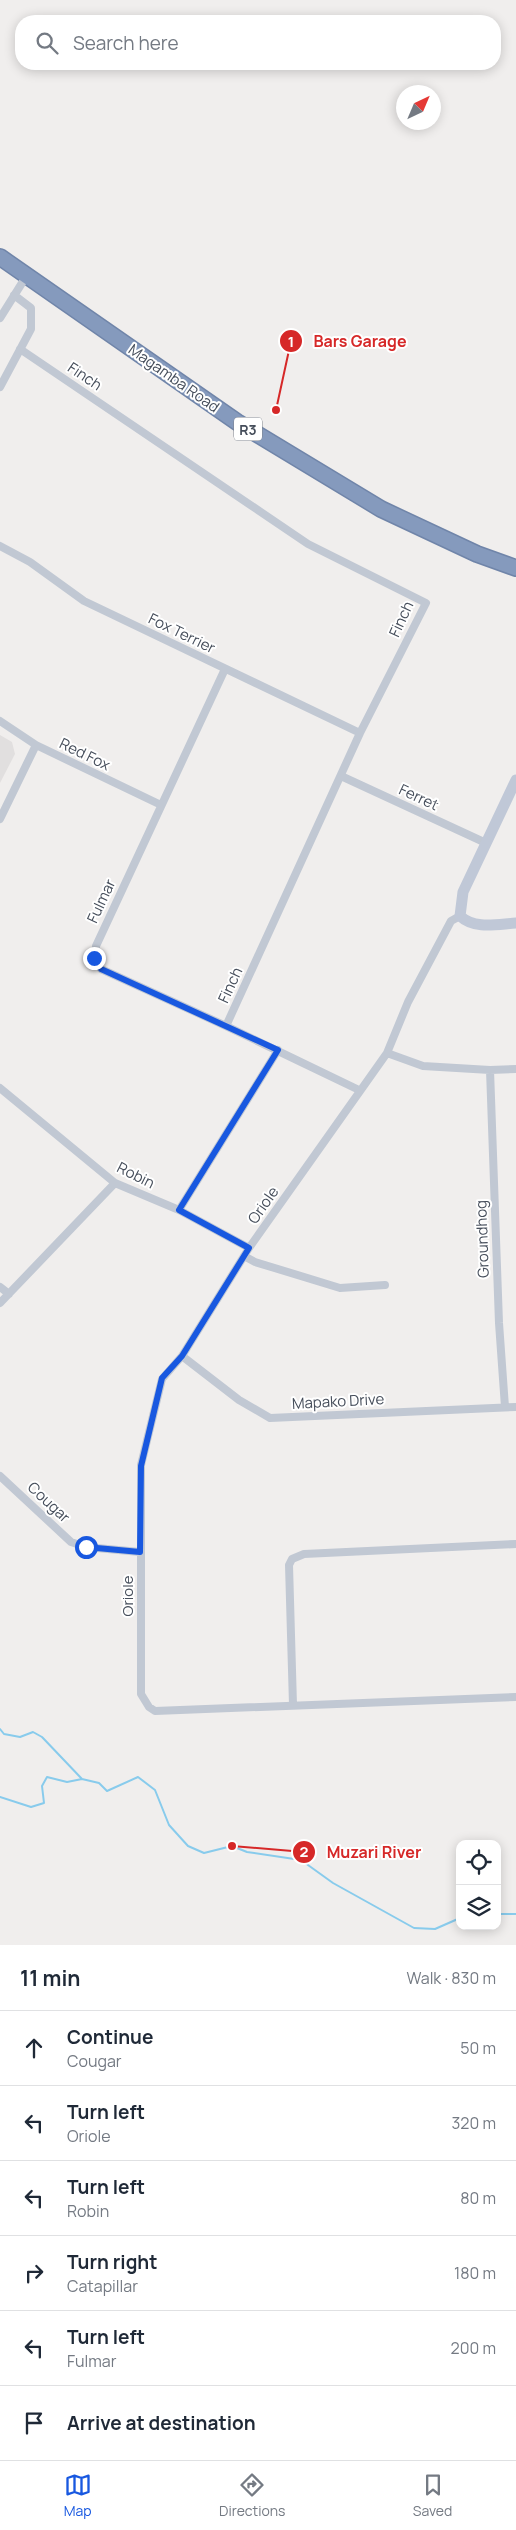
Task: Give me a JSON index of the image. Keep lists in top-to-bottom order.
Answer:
{
  "streets": {
    "highway": ["Magamba Road", "R3"],
    "street": [
      "Finch",
      "Fox Terrier",
      "Red Fox",
      "Ferret",
      "Fulmar",
      "Robin",
      "Oriole",
      "Groundhog",
      "Mapako Drive",
      "Cougar"
    ]
  },
  "crossings": [
    ["Finch", "Fox Terrier"],
    ["Finch", "Ferret"],
    ["Finch", "Fulmar"],
    ["Fox Terrier", "Fulmar"],
    ["Red Fox", "Fulmar"],
    ["Fulmar", "Oriole"],
    ["Robin", "Oriole"],
    ["Oriole", "Mapako Drive"],
    ["Oriole", "Cougar"],
    ["Groundhog", "Mapako Drive"]
  ],
  "places": ["Bars Garage", "Muzari River"],
  "north": "top right",
  "page": {
    "search": "Search here",
    "heading": ["11 min", "Walk · 830 m"],
    "list": [
      ["Continue", "Cougar", "50 m"],
      ["Turn left", "Oriole", "320 m"],
      ["Turn left", "Robin", "80 m"],
      ["Turn right", "Catapillar", "180 m"],
      ["Turn left", "Fulmar", "200 m"],
      "Arrive at destination"
    ],
    "nav": ["Map", "Directions", "Saved"]
  }
}
